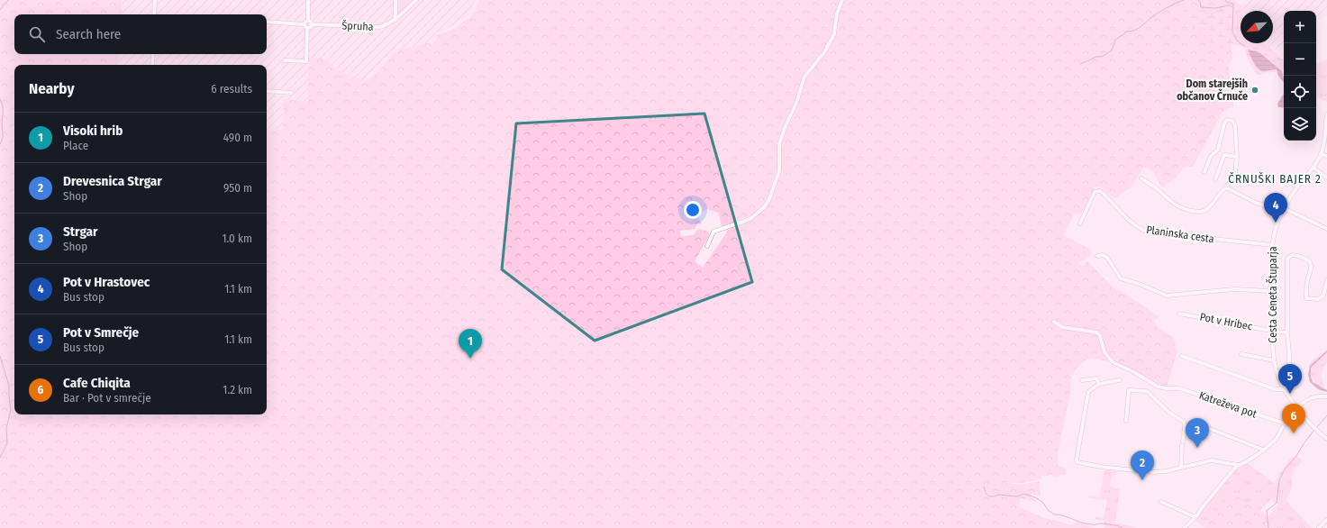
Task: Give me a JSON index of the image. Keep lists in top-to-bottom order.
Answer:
{
  "streets": {
    "street": [
      "Špruha",
      "Planinska cesta",
      "Cesta Ceneta Štuparja",
      "Pot v Hribec",
      "Katreževa pot"
    ]
  },
  "crossings": [
    ["Planinska cesta", "Cesta Ceneta Štuparja"],
    ["Cesta Ceneta Štuparja", "Pot v Hribec"]
  ],
  "districts": ["ČRNUŠKI BAJER 2"],
  "places": ["Dom starejših občanov Črnuče"],
  "north": "bottom left",
  "page": {
    "map_buttons": ["+", "−"],
    "search": "Search here",
    "heading": ["Nearby", "6 results"],
    "list": [
      {
        "mark": "1",
        "name": "Visoki hrib",
        "note": "Place",
        "value": "490 m"
      },
      {
        "mark": "2",
        "name": "Drevesnica Strgar",
        "note": "Shop",
        "value": "950 m"
      },
      {
        "mark": "3",
        "name": "Strgar",
        "note": "Shop",
        "value": "1.0 km"
      },
      {
        "mark": "4",
        "name": "Pot v Hrastovec",
        "note": "Bus stop",
        "value": "1.1 km"
      },
      {
        "mark": "5",
        "name": "Pot v Smrečje",
        "note": "Bus stop",
        "value": "1.1 km"
      },
      {
        "mark": "6",
        "name": "Cafe Chiqita",
        "note": "Bar · Pot v smrečje",
        "value": "1.2 km"
      }
    ],
    "pins": [
      "4",
      "1",
      "5",
      "6",
      "3",
      "2"
    ]
  }
}
